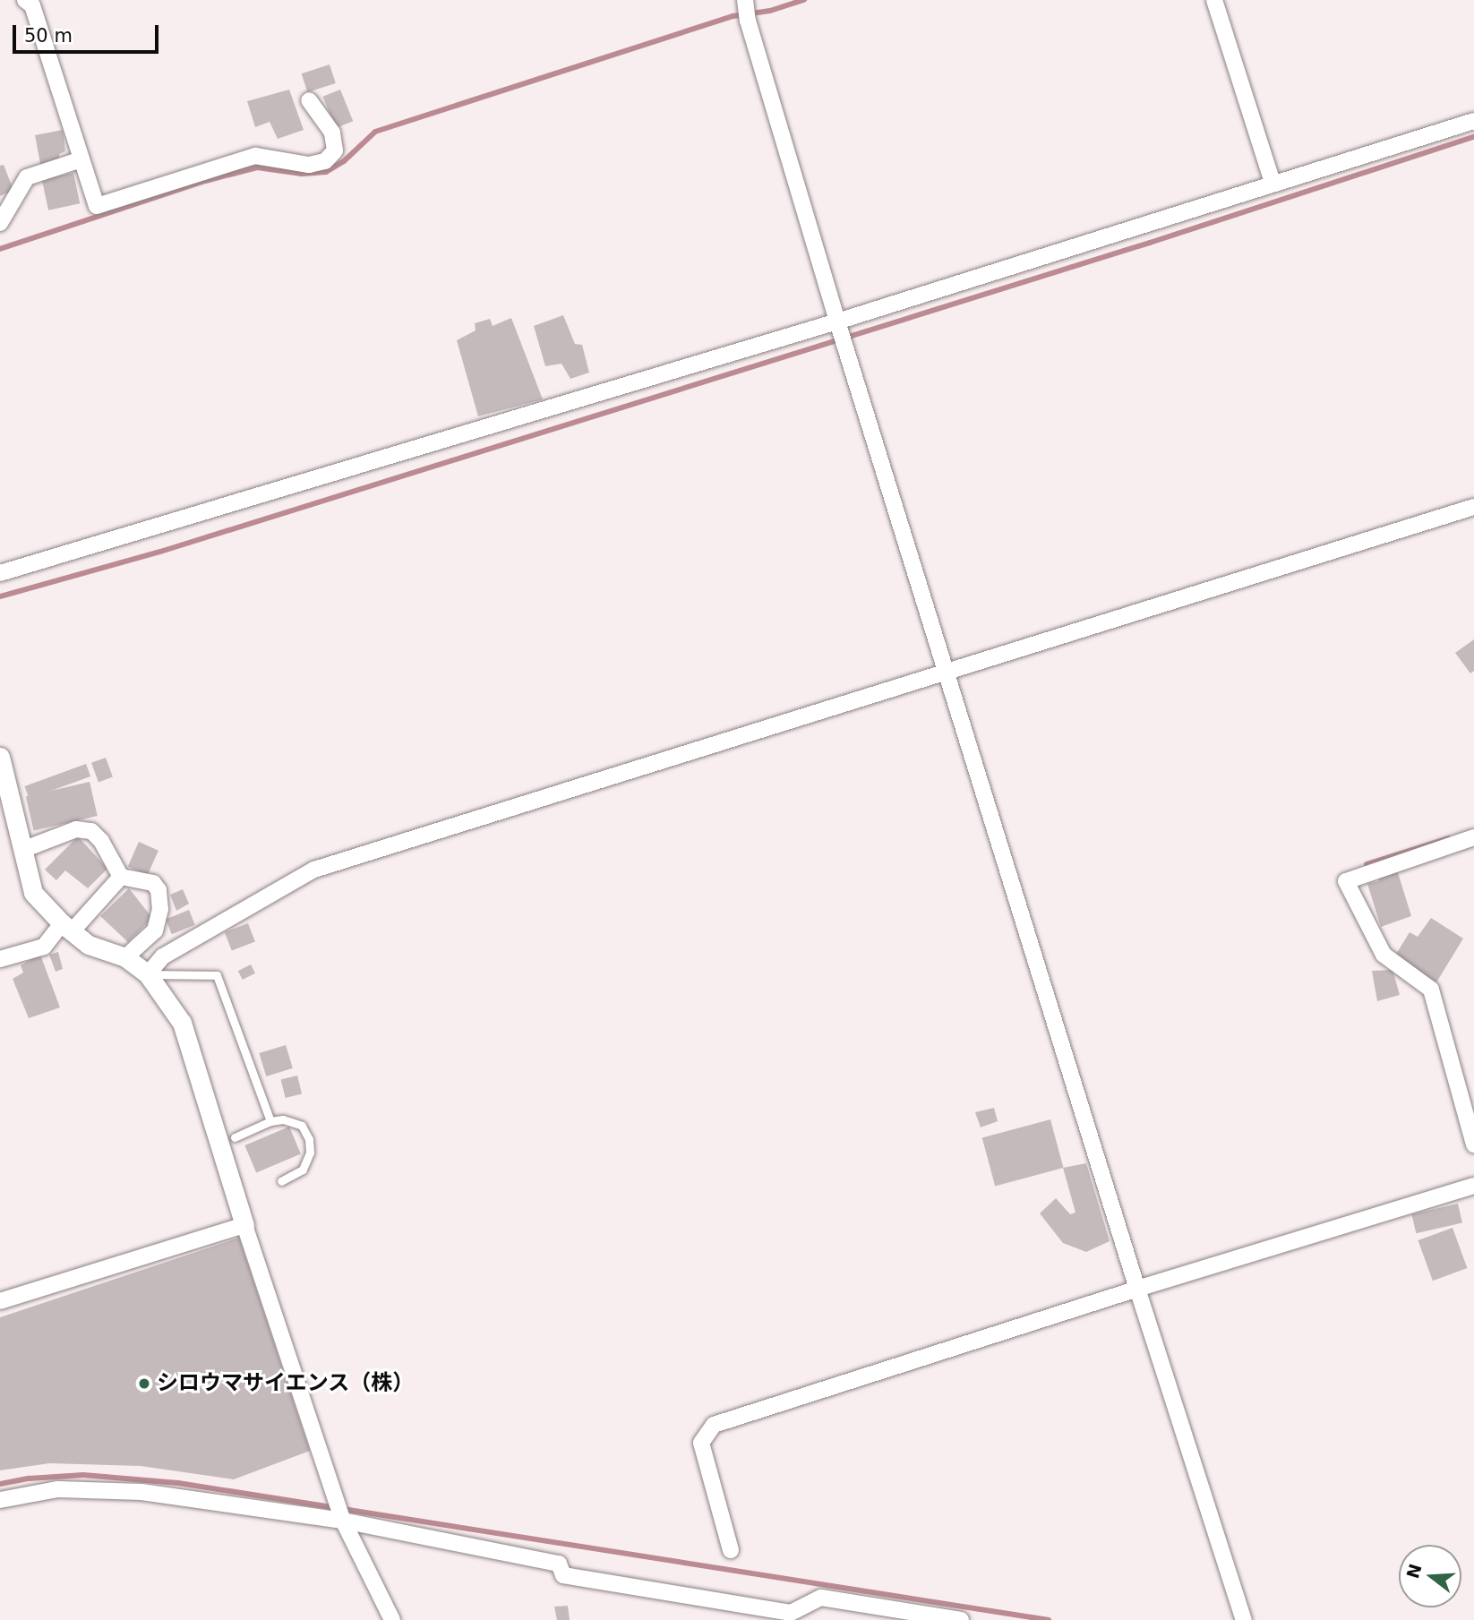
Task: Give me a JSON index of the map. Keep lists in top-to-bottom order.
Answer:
{
  "places": ["シロウマサイエンス（株）"],
  "scale_bar": "50 m",
  "north": "left"
}
